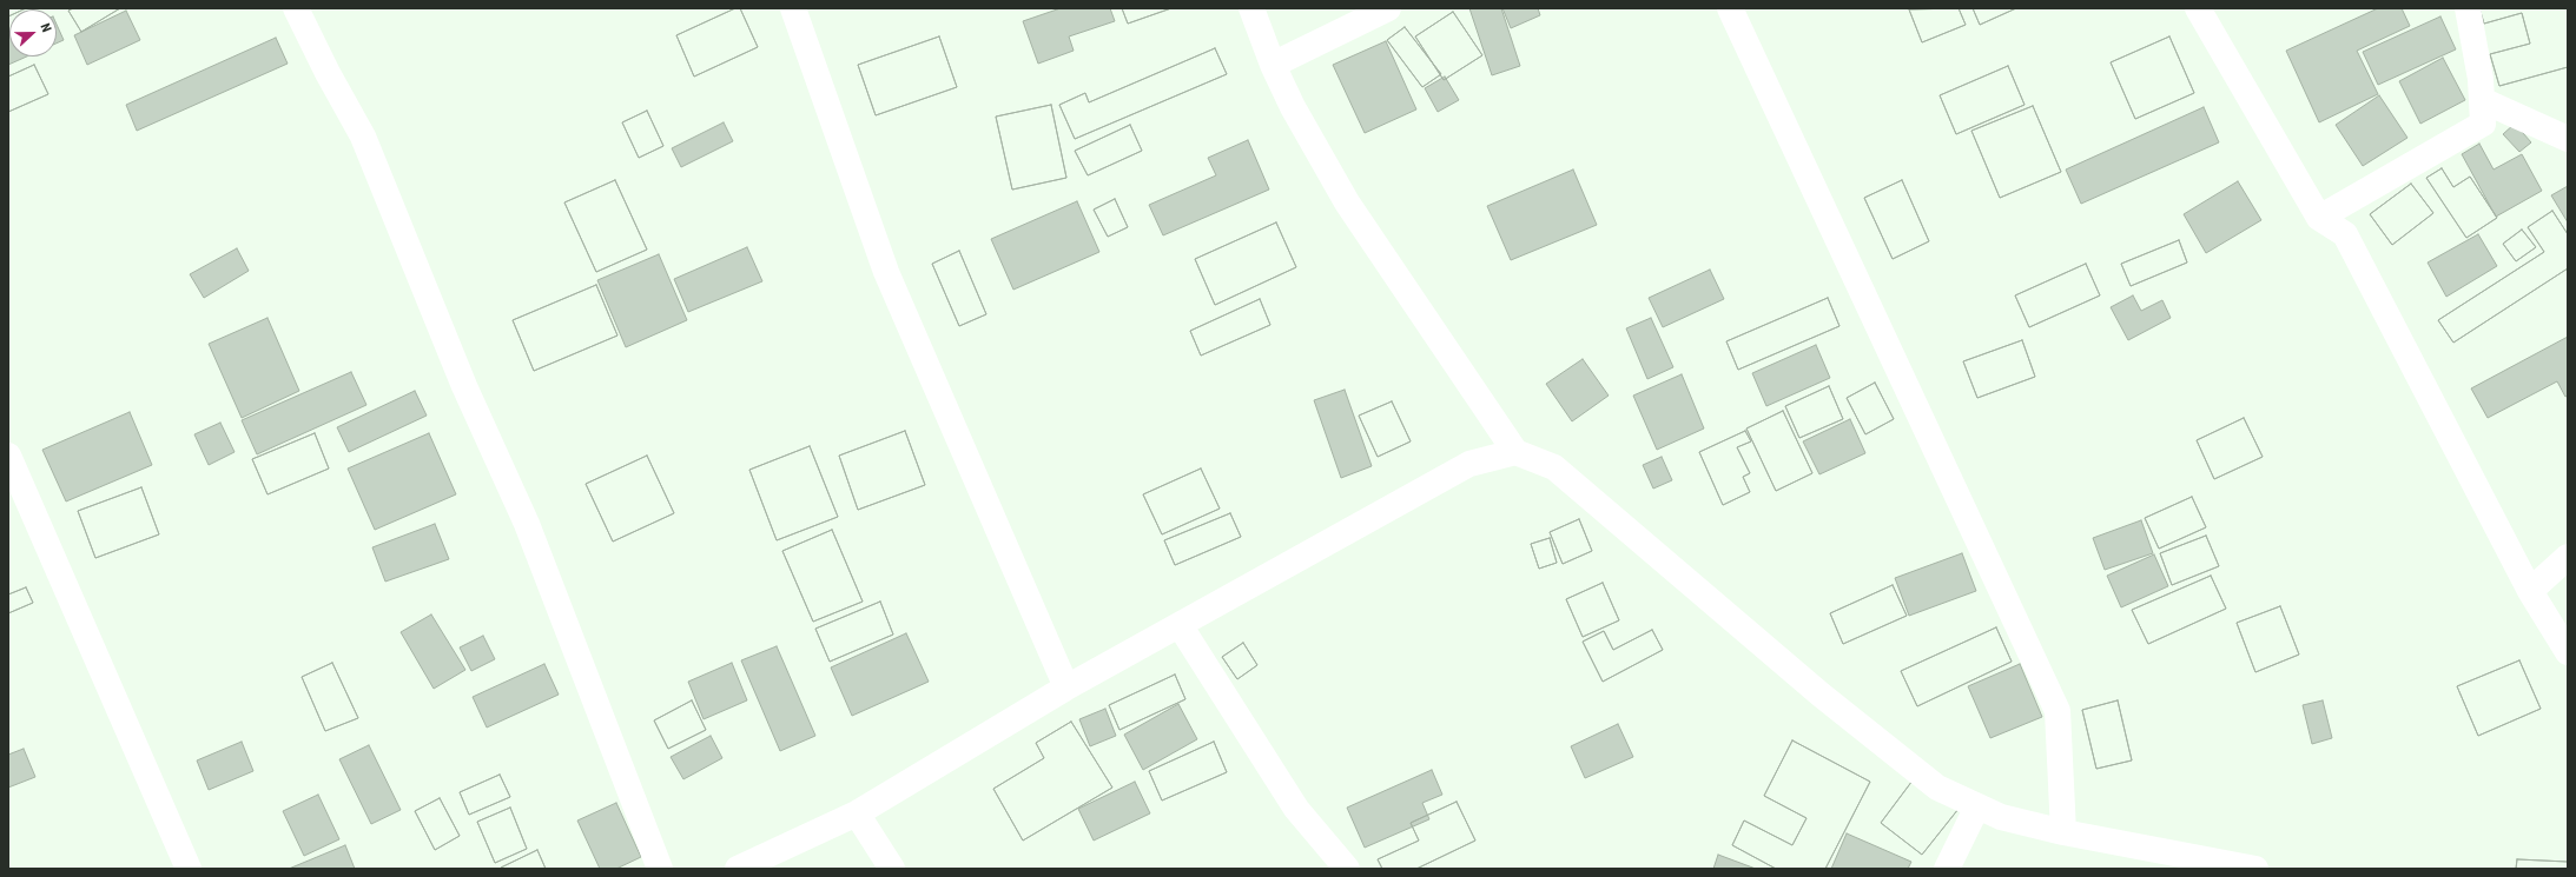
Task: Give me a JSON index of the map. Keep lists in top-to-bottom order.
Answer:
{
  "north": "right"
}
